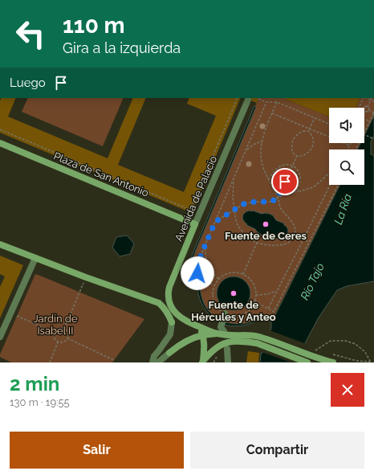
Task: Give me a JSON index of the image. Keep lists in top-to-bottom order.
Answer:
{
  "streets": {
    "main road": ["Plaza de San Antonio", "Avenida de Palacio"]
  },
  "crossings": [
    ["Plaza de San Antonio", "Avenida de Palacio"]
  ],
  "water": ["La Ría", "Río Tajo"],
  "parks": ["Jardín de Isabel II"],
  "places": ["Fuente de Ceres", "Fuente de Hércules y Anteo"],
  "page": {
    "turn": ["110 m", "Gira a la izquierda"],
    "then": "Luego",
    "heading": ["2 min", "130 m · 19:55"],
    "buttons": ["Salir", "Compartir"]
  }
}
